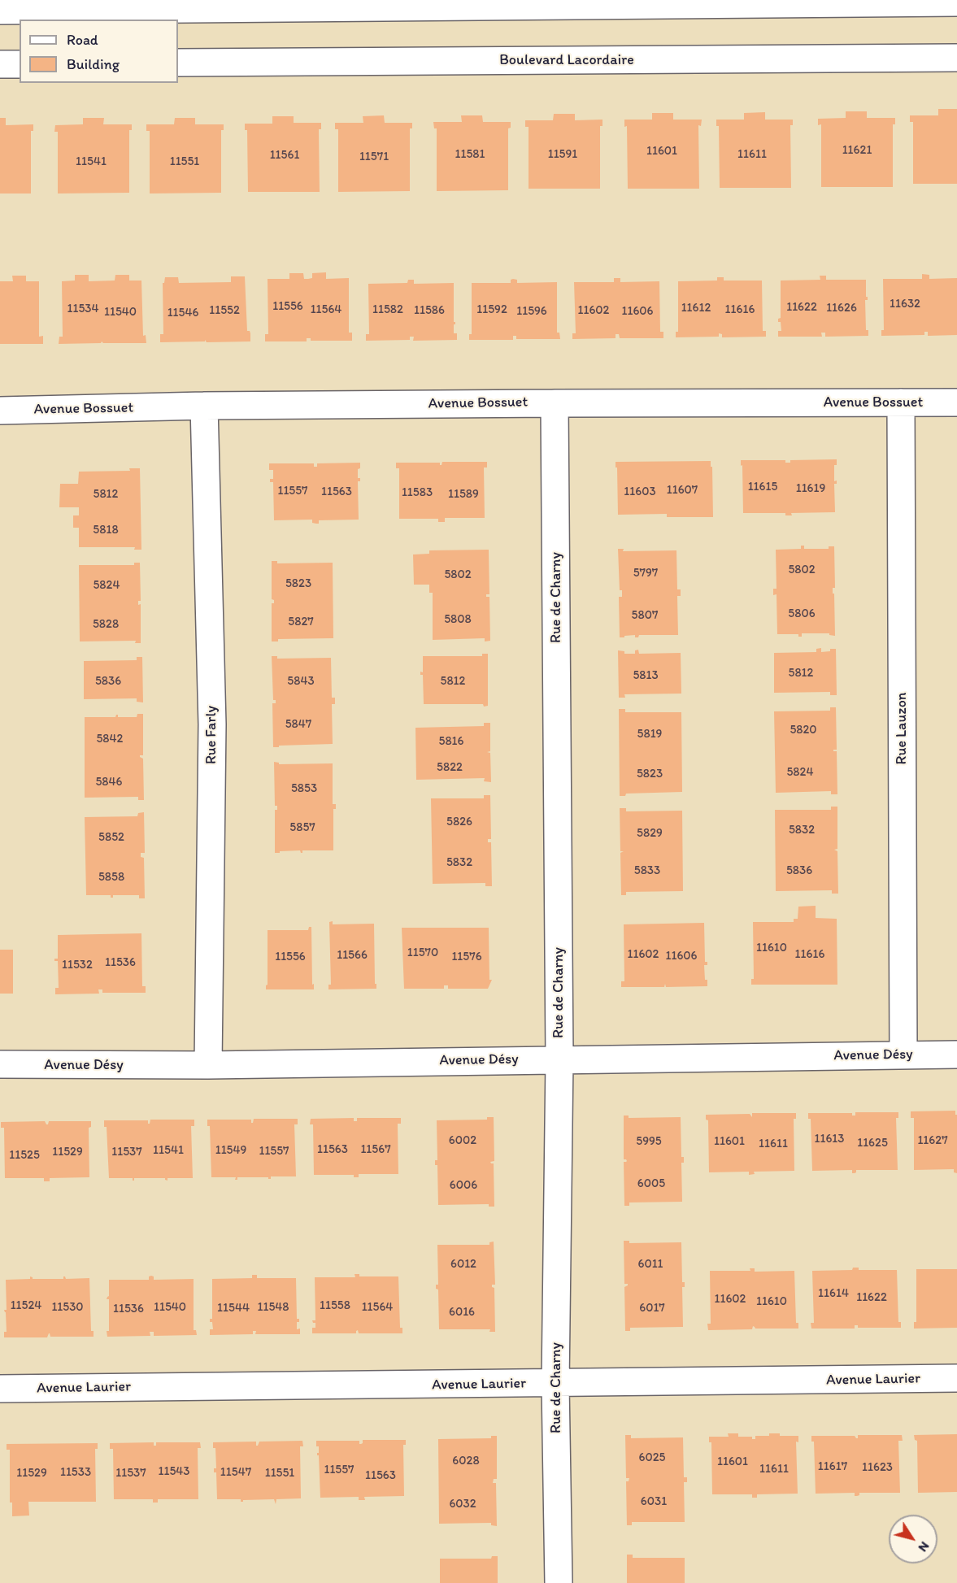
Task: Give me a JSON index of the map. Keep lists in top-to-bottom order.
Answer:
{
  "streets": {
    "street": [
      "Boulevard Lacordaire",
      "Avenue Bossuet",
      "Rue de Charny",
      "Rue Lauzon",
      "Rue Farly",
      "Avenue Désy",
      "Avenue Laurier"
    ]
  },
  "crossings": [
    ["Avenue Bossuet", "Rue de Charny"],
    ["Avenue Bossuet", "Rue Lauzon"],
    ["Avenue Bossuet", "Rue Farly"],
    ["Rue de Charny", "Avenue Désy"],
    ["Rue de Charny", "Avenue Laurier"],
    ["Rue Lauzon", "Avenue Désy"],
    ["Rue Farly", "Avenue Désy"]
  ],
  "house_numbers": [
    "11621",
    "11601",
    "11581",
    "11591",
    "11611",
    "11561",
    "11571",
    "11541",
    "11551",
    "11632",
    "11556",
    "11622",
    "11612",
    "11626",
    "11534",
    "11564",
    "11582",
    "11592",
    "11616",
    "11552",
    "11586",
    "11602",
    "11596",
    "11606",
    "11540",
    "11546",
    "11615",
    "11619",
    "11607",
    "11557",
    "11563",
    "11603",
    "11583",
    "5812",
    "11589",
    "5818",
    "5802",
    "5797",
    "5802",
    "5823",
    "5824",
    "5806",
    "5807",
    "5808",
    "5827",
    "5828",
    "5812",
    "5813",
    "5836",
    "5843",
    "5812",
    "5847",
    "5820",
    "5819",
    "5842",
    "5816",
    "5822",
    "5824",
    "5823",
    "5846",
    "5853",
    "5826",
    "5857",
    "5832",
    "5829",
    "5852",
    "5832",
    "5833",
    "5836",
    "5858",
    "11610",
    "11570",
    "11602",
    "11616",
    "11566",
    "11606",
    "11556",
    "11576",
    "11536",
    "11532",
    "11613",
    "6002",
    "11627",
    "5995",
    "11601",
    "11625",
    "11611",
    "11563",
    "11567",
    "11541",
    "11549",
    "11557",
    "11529",
    "11537",
    "11525",
    "6005",
    "6006",
    "6012",
    "6011",
    "11614",
    "11622",
    "11602",
    "11610",
    "11524",
    "11558",
    "11530",
    "11540",
    "11548",
    "11564",
    "11544",
    "6017",
    "11536",
    "6016",
    "6025",
    "6028",
    "11601",
    "11617",
    "11623",
    "11611",
    "11557",
    "11543",
    "11533",
    "11547",
    "11529",
    "11537",
    "11551",
    "11563",
    "6031",
    "6032"
  ],
  "legend": ["Road", "Building"],
  "north": "bottom right"
}
